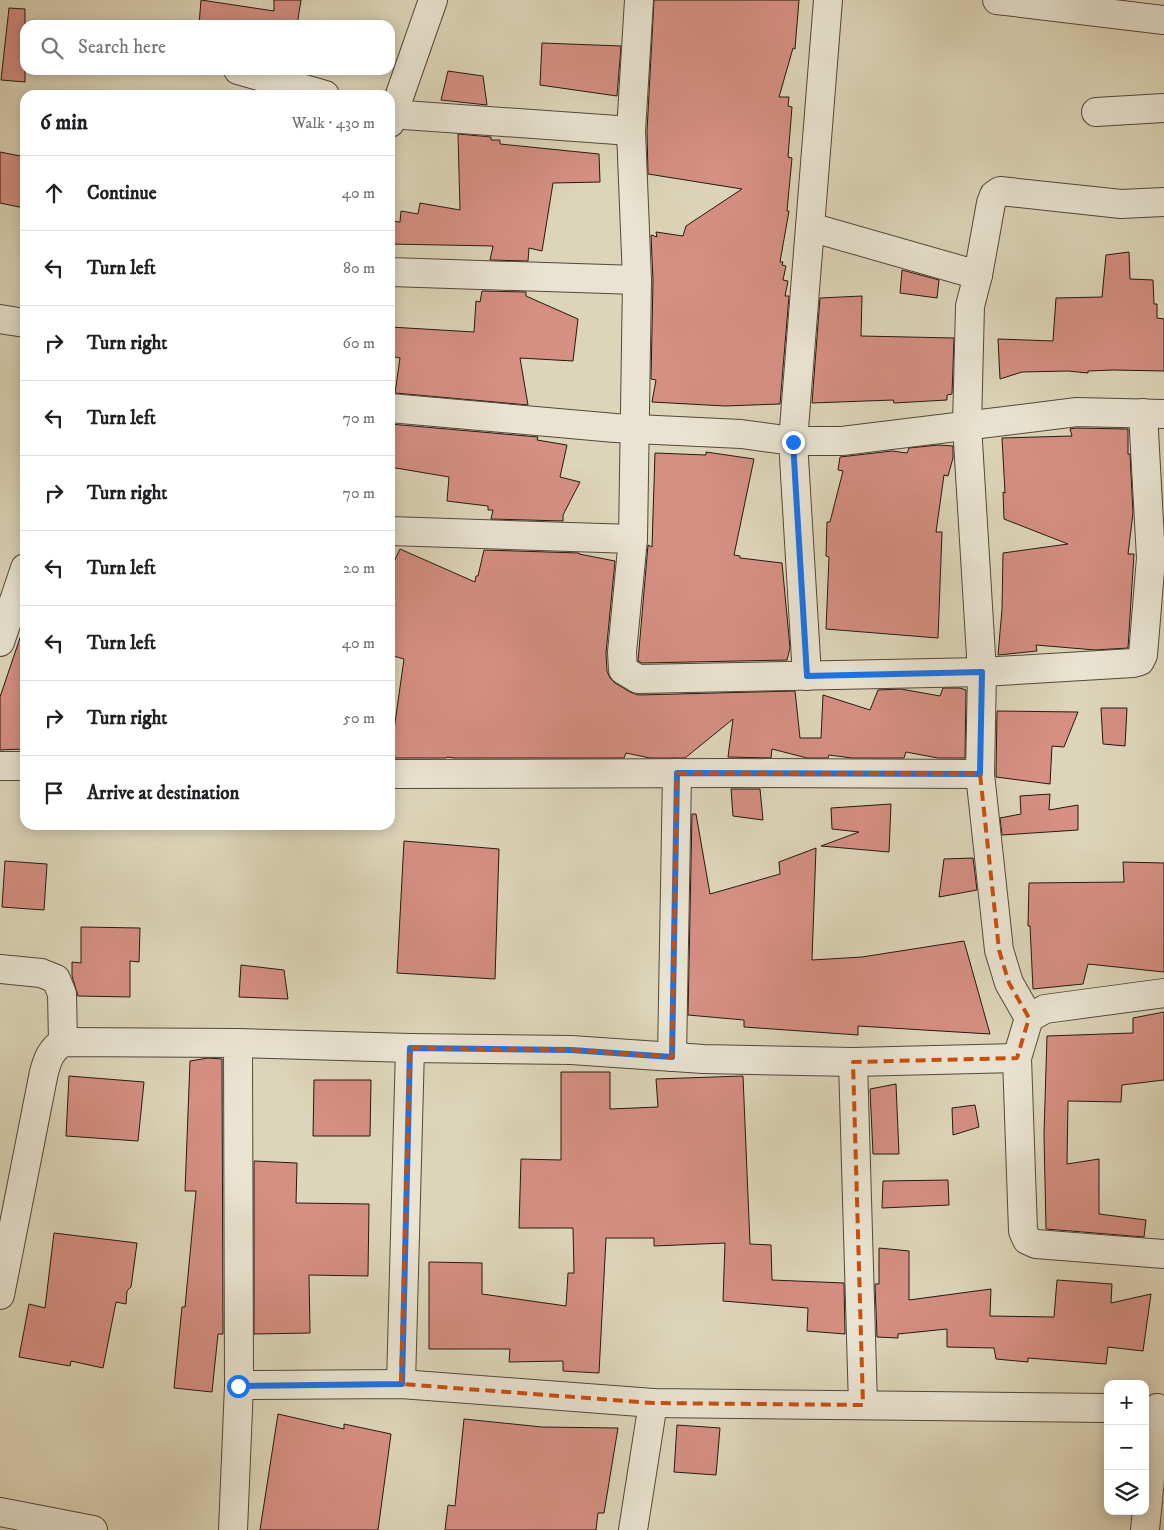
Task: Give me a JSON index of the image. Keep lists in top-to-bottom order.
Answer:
{
  "page": {
    "search": "Search here",
    "heading": ["6 min", "Walk · 430 m"],
    "list": [
      ["Continue", "40 m"],
      ["Turn left", "80 m"],
      ["Turn right", "60 m"],
      ["Turn left", "70 m"],
      ["Turn right", "70 m"],
      ["Turn left", "20 m"],
      ["Turn left", "40 m"],
      ["Turn right", "50 m"],
      "Arrive at destination"
    ],
    "map_buttons": ["+", "−"]
  }
}
